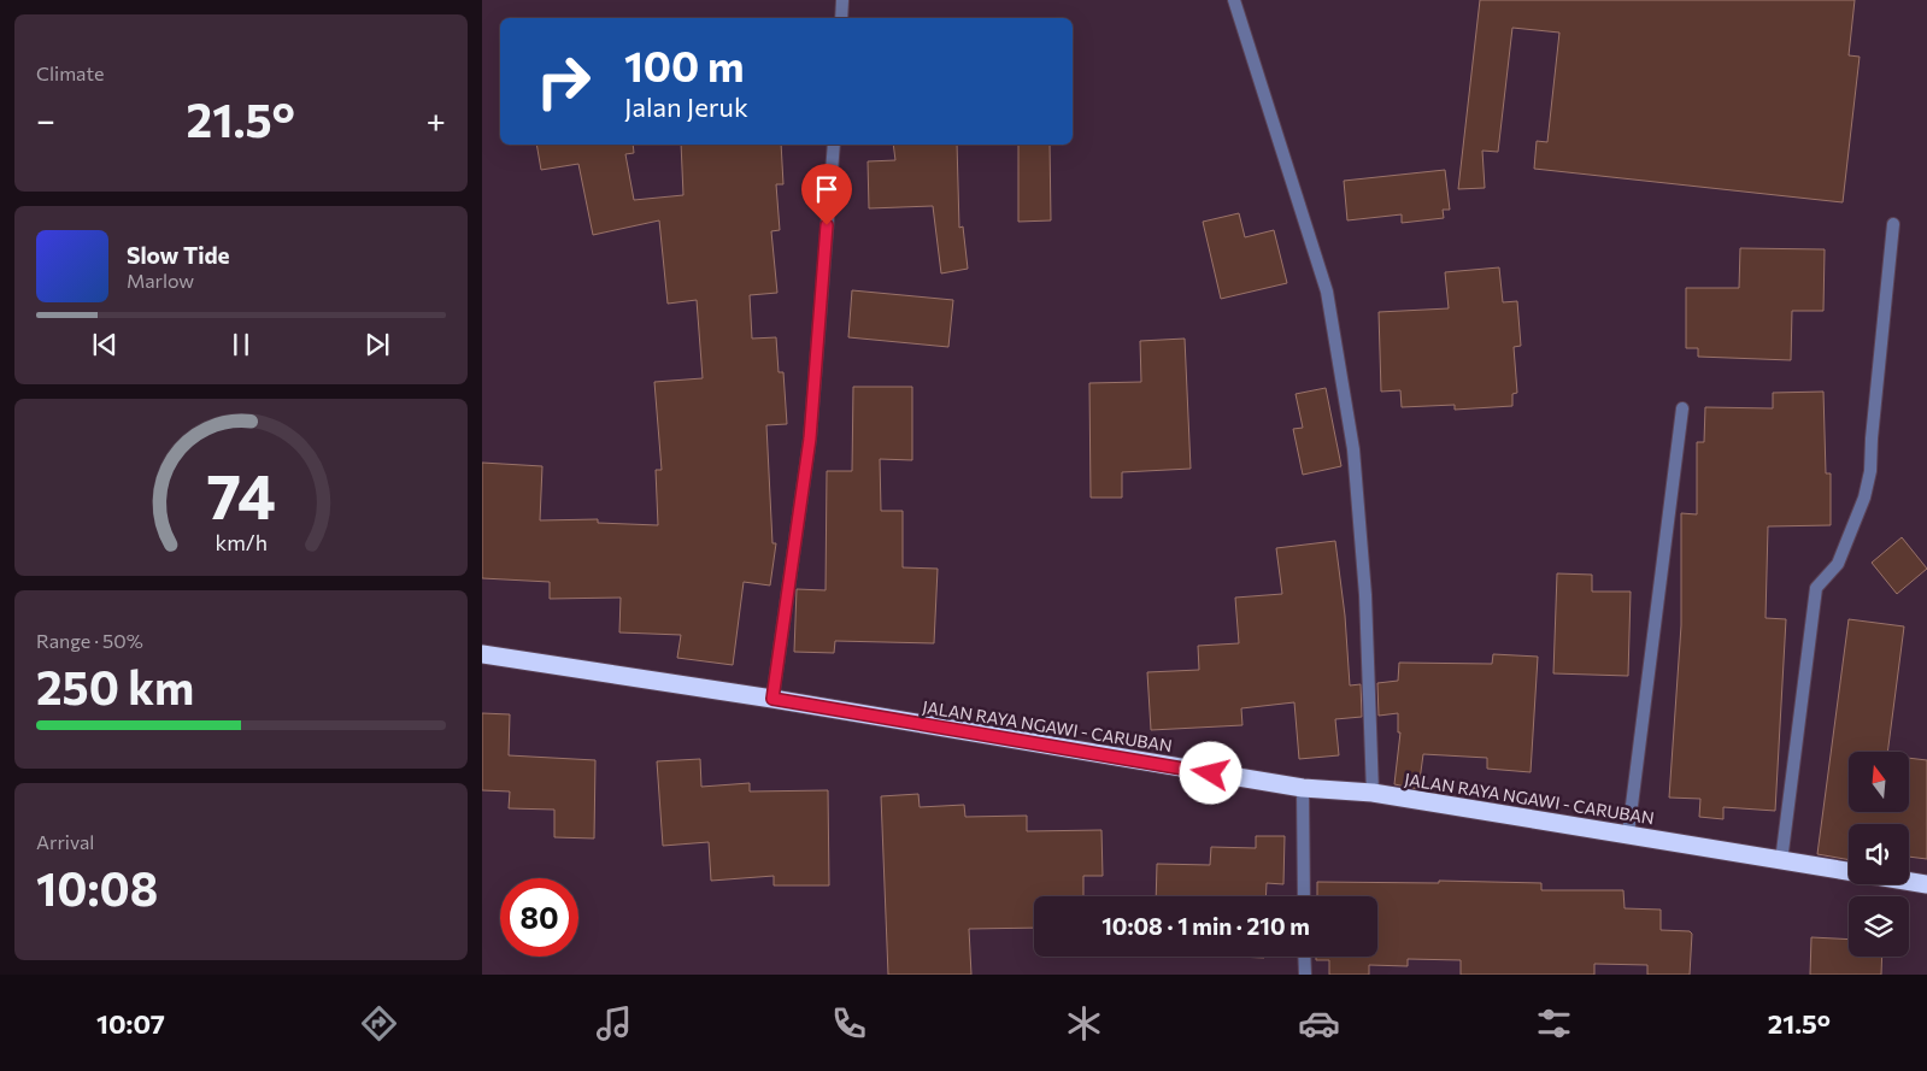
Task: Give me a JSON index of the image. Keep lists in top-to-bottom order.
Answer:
{
  "streets": {
    "highway": ["JALAN RAYA NGAWI - CARUBAN"]
  },
  "north": "top",
  "page": {
    "tile": [
      "Climate",
      ["Range · 50%", "250 km"],
      ["Arrival", "10:08"]
    ],
    "turn": ["100 m", "Jalan Jeruk"],
    "heat": ["−", "21.5°", "+"],
    "song": ["Slow Tide", "Marlow"],
    "limit": "80",
    "trip": "10:08 · 1 min · 210 m",
    "tabs": ["10:07", "21.5°"],
    "gauge": ["74", "km/h"]
  }
}
